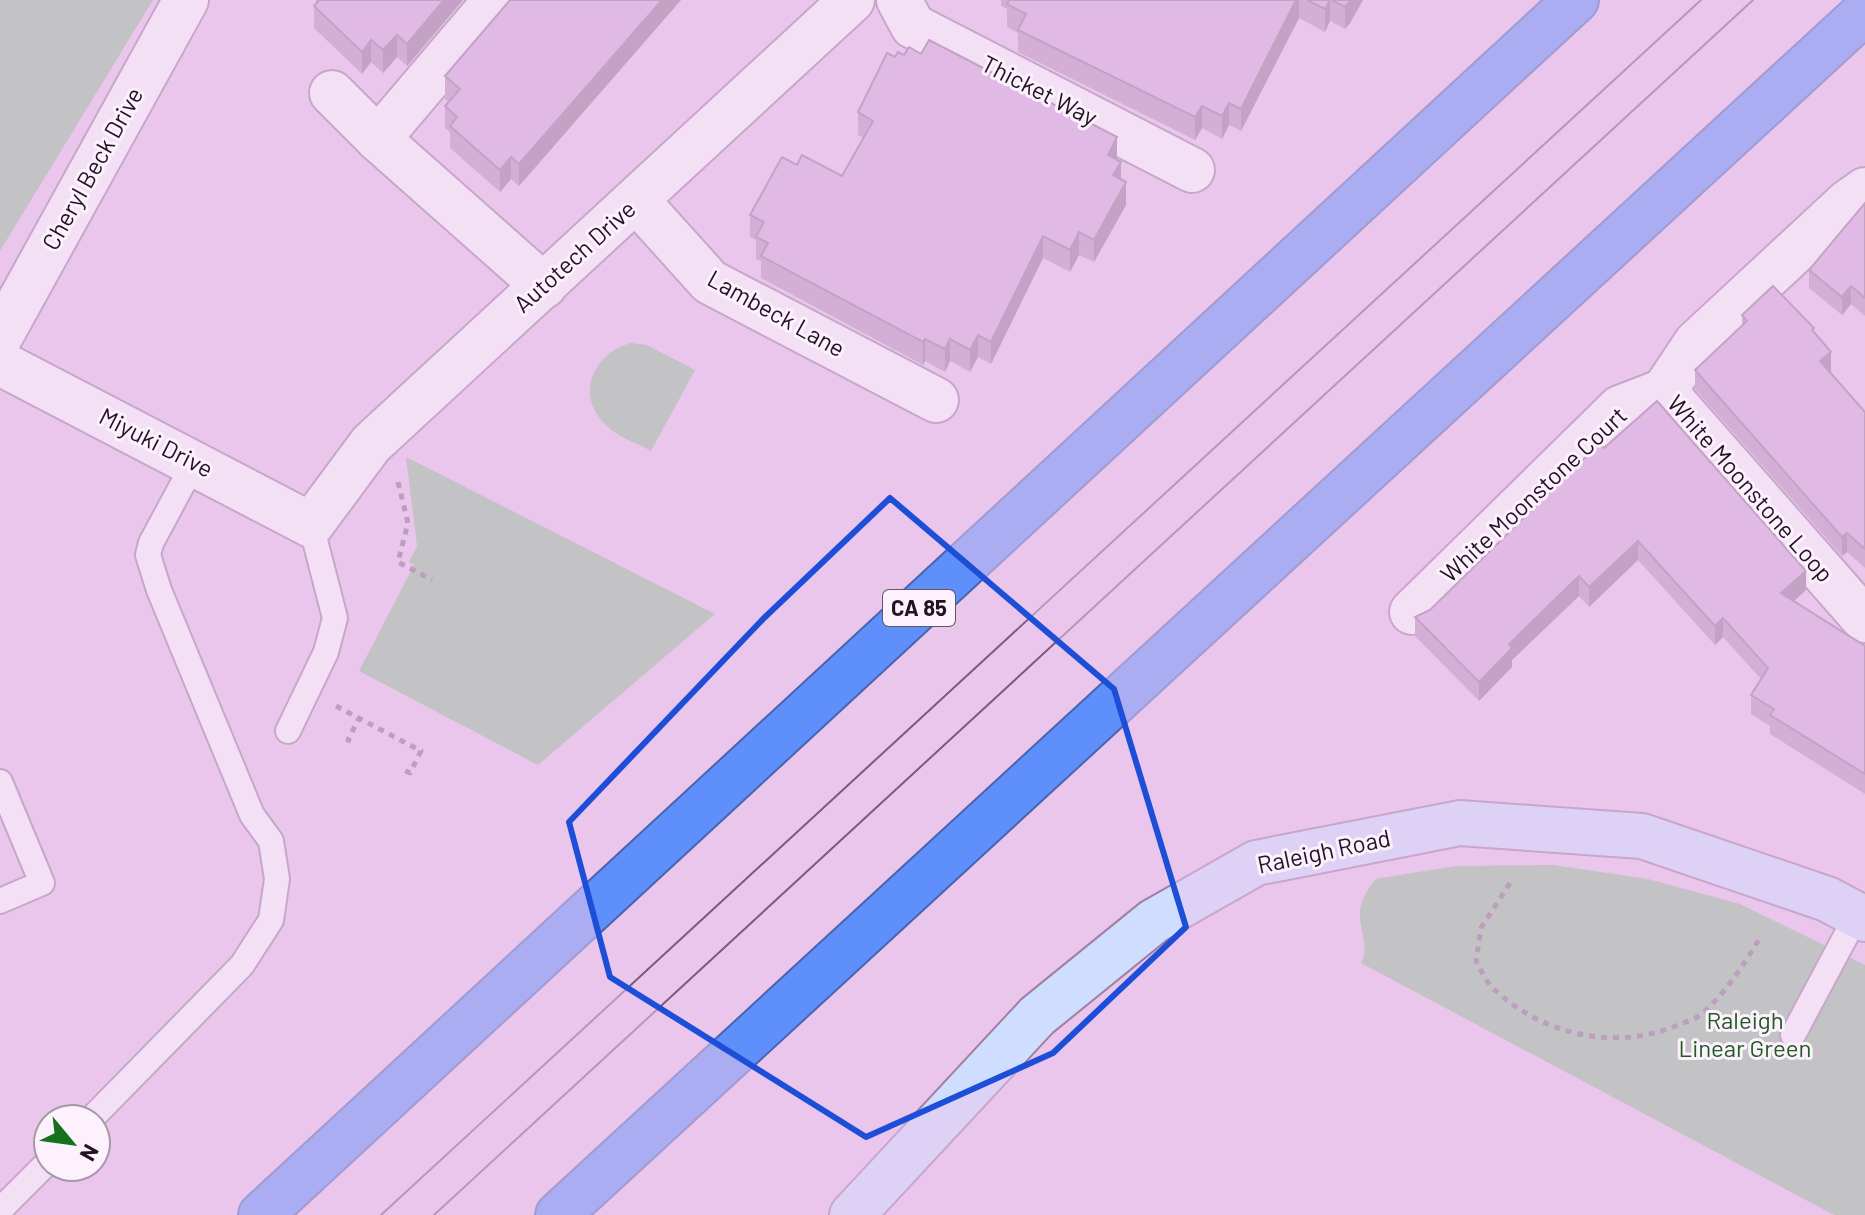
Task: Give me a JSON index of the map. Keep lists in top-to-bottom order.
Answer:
{
  "streets": {
    "highway": ["CA 85"],
    "street": [
      "Thicket Way",
      "Cheryl Beck Drive",
      "Autotech Drive",
      "Lambeck Lane",
      "Miyuki Drive",
      "White Moonstone Loop",
      "White Moonstone Court",
      "Raleigh Road"
    ]
  },
  "crossings": [
    ["Autotech Drive", "Lambeck Lane"],
    ["Autotech Drive", "Miyuki Drive"],
    ["White Moonstone Loop", "White Moonstone Court"]
  ],
  "parks": ["Raleigh Linear Green"],
  "north": "bottom right"
}
